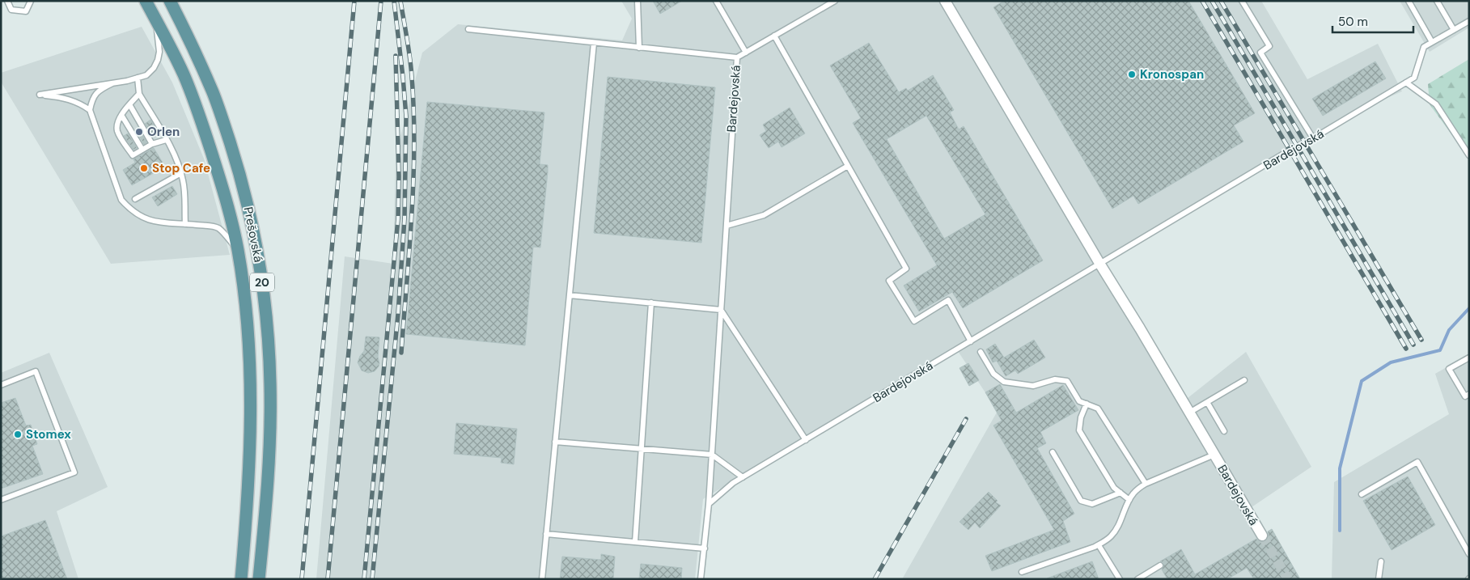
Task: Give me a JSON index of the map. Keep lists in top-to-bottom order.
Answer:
{
  "streets": {
    "main road": ["Prešovská", "20"],
    "street": ["Bardejovská"]
  },
  "places": [
    "Kronospan",
    "Orlen",
    "Stop Cafe",
    "Stomex"
  ],
  "scale_bar": "50 m"
}
